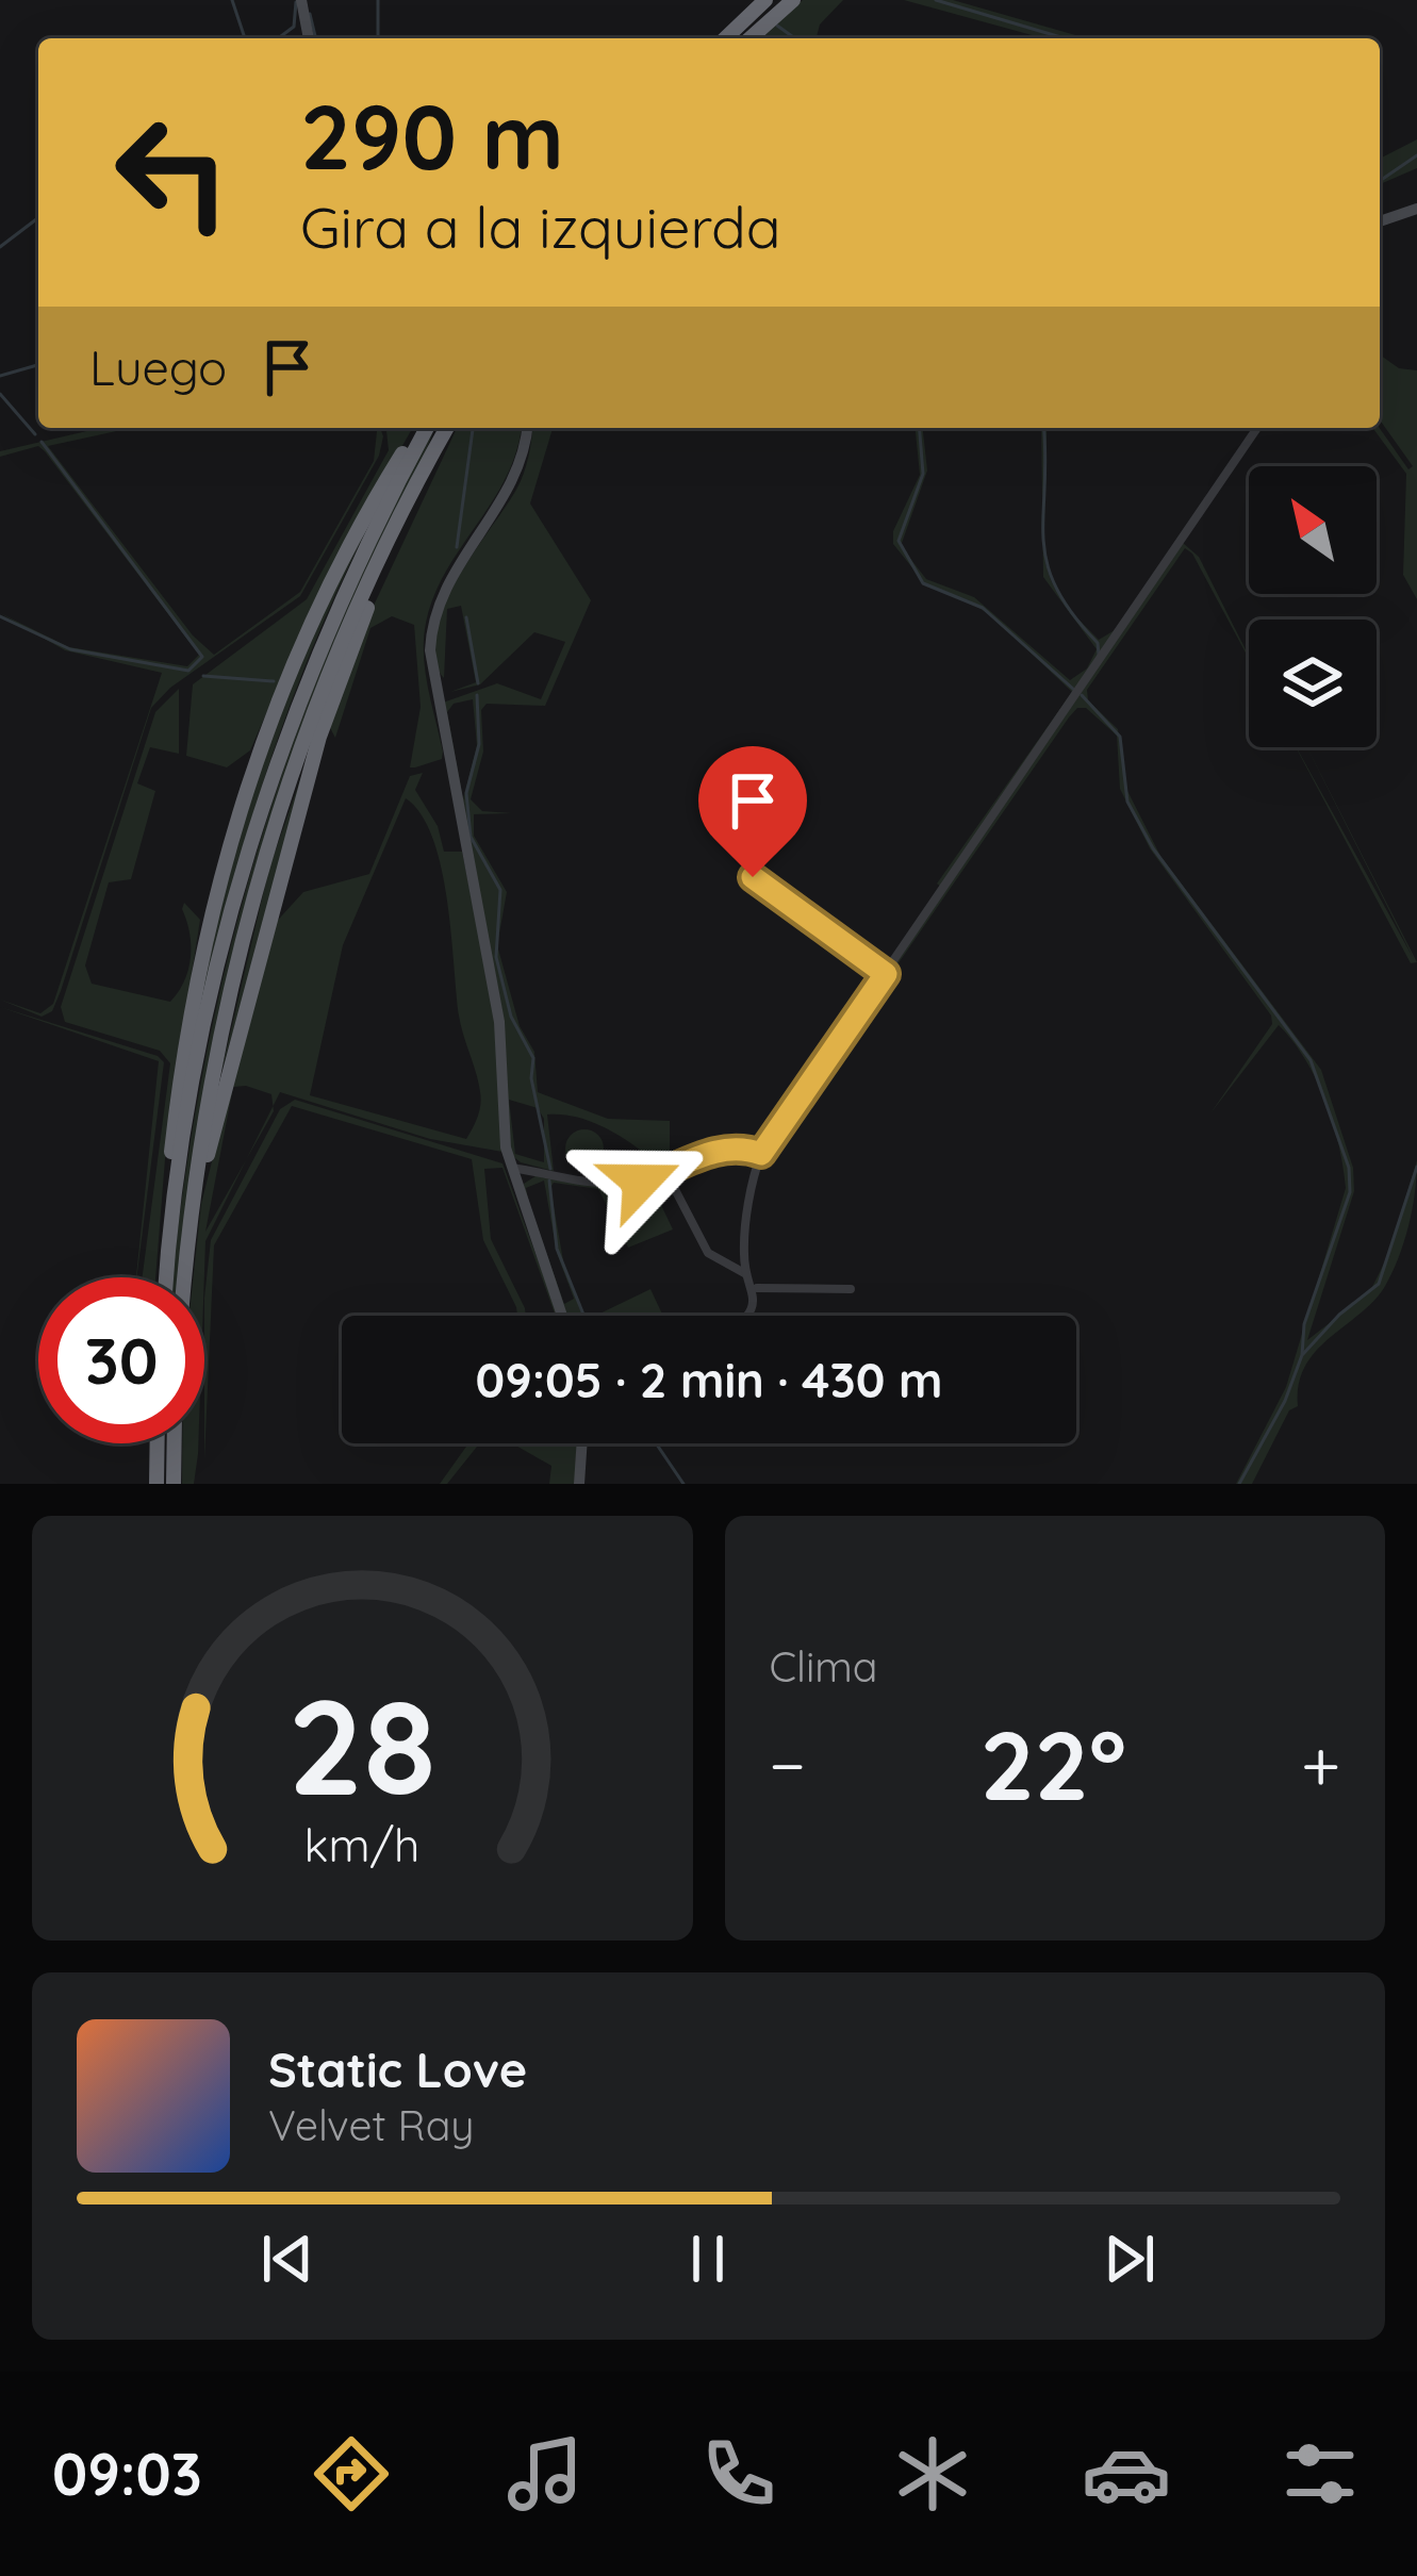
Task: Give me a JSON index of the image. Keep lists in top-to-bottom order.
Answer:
{
  "north": "top left",
  "page": {
    "turn": ["290 m", "Gira a la izquierda"],
    "then": "Luego",
    "limit": "30",
    "trip": "09:05 · 2 min · 430 m",
    "tile": "Clima",
    "heat": ["−", "22°", "+"],
    "song": ["Static Love", "Velvet Ray"],
    "tabs": "09:03",
    "gauge": ["28", "km/h"]
  }
}
